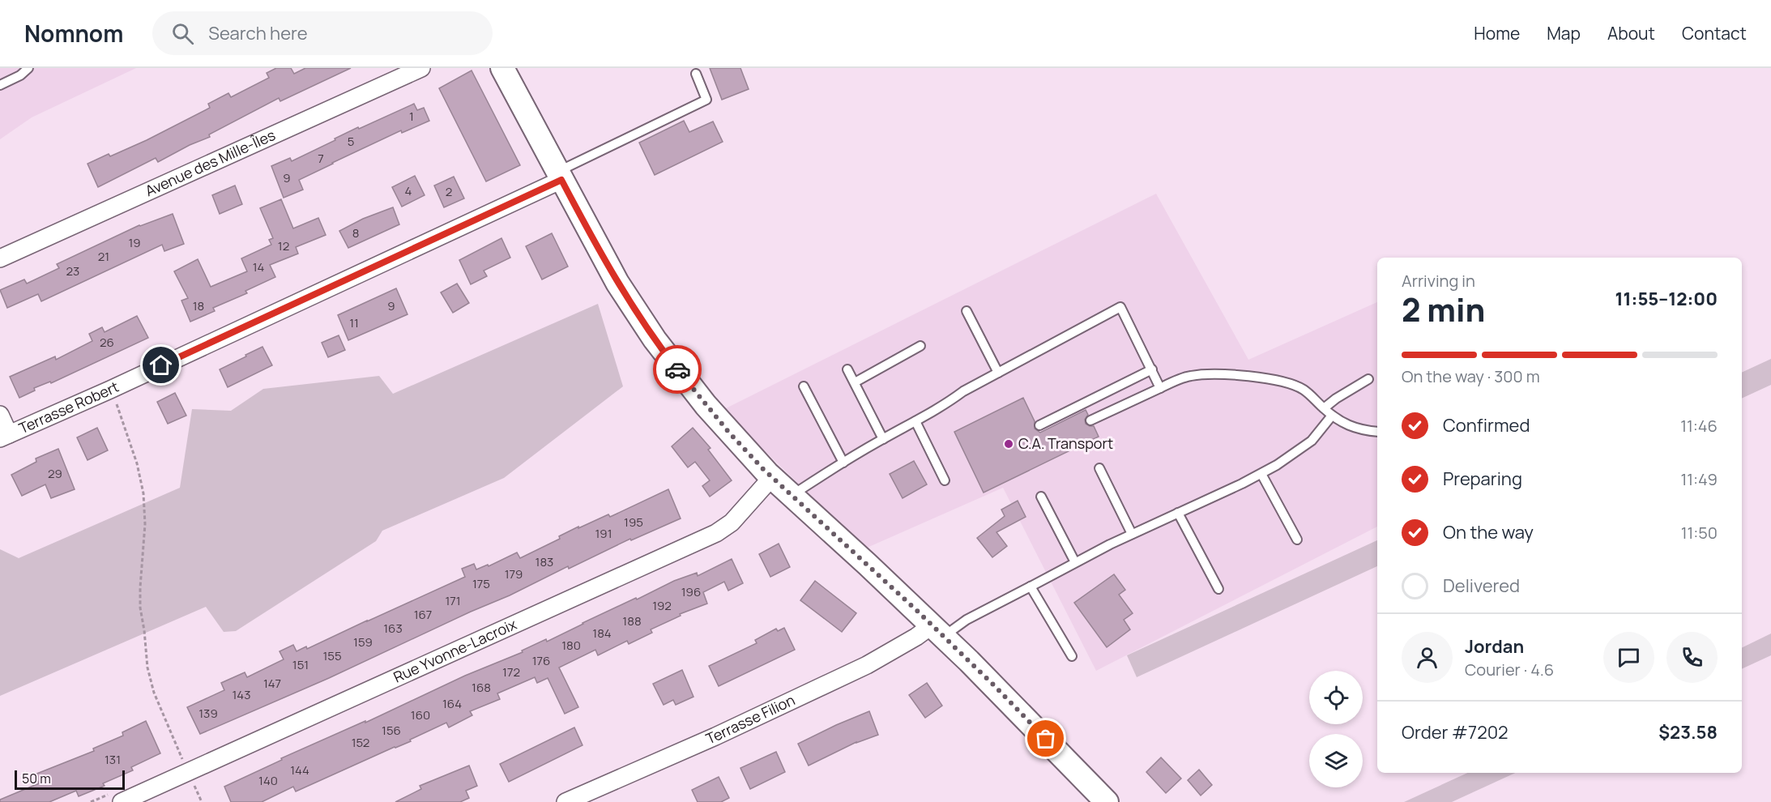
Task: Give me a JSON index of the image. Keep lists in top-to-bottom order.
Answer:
{
  "streets": {
    "street": [
      "Avenue des Mille-Îles",
      "Terrasse Robert",
      "Rue Yvonne-Lacroix",
      "Terrasse Filion"
    ]
  },
  "places": ["C.A. Transport"],
  "house_numbers": [
    "1",
    "5",
    "7",
    "9",
    "4",
    "2",
    "8",
    "19",
    "12",
    "21",
    "14",
    "23",
    "18",
    "9",
    "11",
    "26",
    "29",
    "195",
    "191",
    "183",
    "179",
    "175",
    "196",
    "171",
    "192",
    "167",
    "188",
    "163",
    "184",
    "159",
    "180",
    "155",
    "176",
    "151",
    "172",
    "147",
    "168",
    "143",
    "164",
    "139",
    "160",
    "156",
    "152",
    "131",
    "144",
    "140"
  ],
  "scale_bar": "50 m",
  "page": {
    "header": "Nomnom",
    "search": "Search here",
    "nav": [
      "Home",
      "Map",
      "About",
      "Contact"
    ],
    "heading": ["2 min", "Arriving in", "11:55–12:00"],
    "panel": [
      "Jordan",
      "Courier · 4.6",
      "Order #7202",
      "$23.58"
    ],
    "bar": "On the way · 300 m",
    "list": [
      ["Confirmed", "11:46"],
      ["Preparing", "11:49"],
      ["On the way", "11:50"],
      "Delivered"
    ],
    "scale": "50 m"
  }
}
